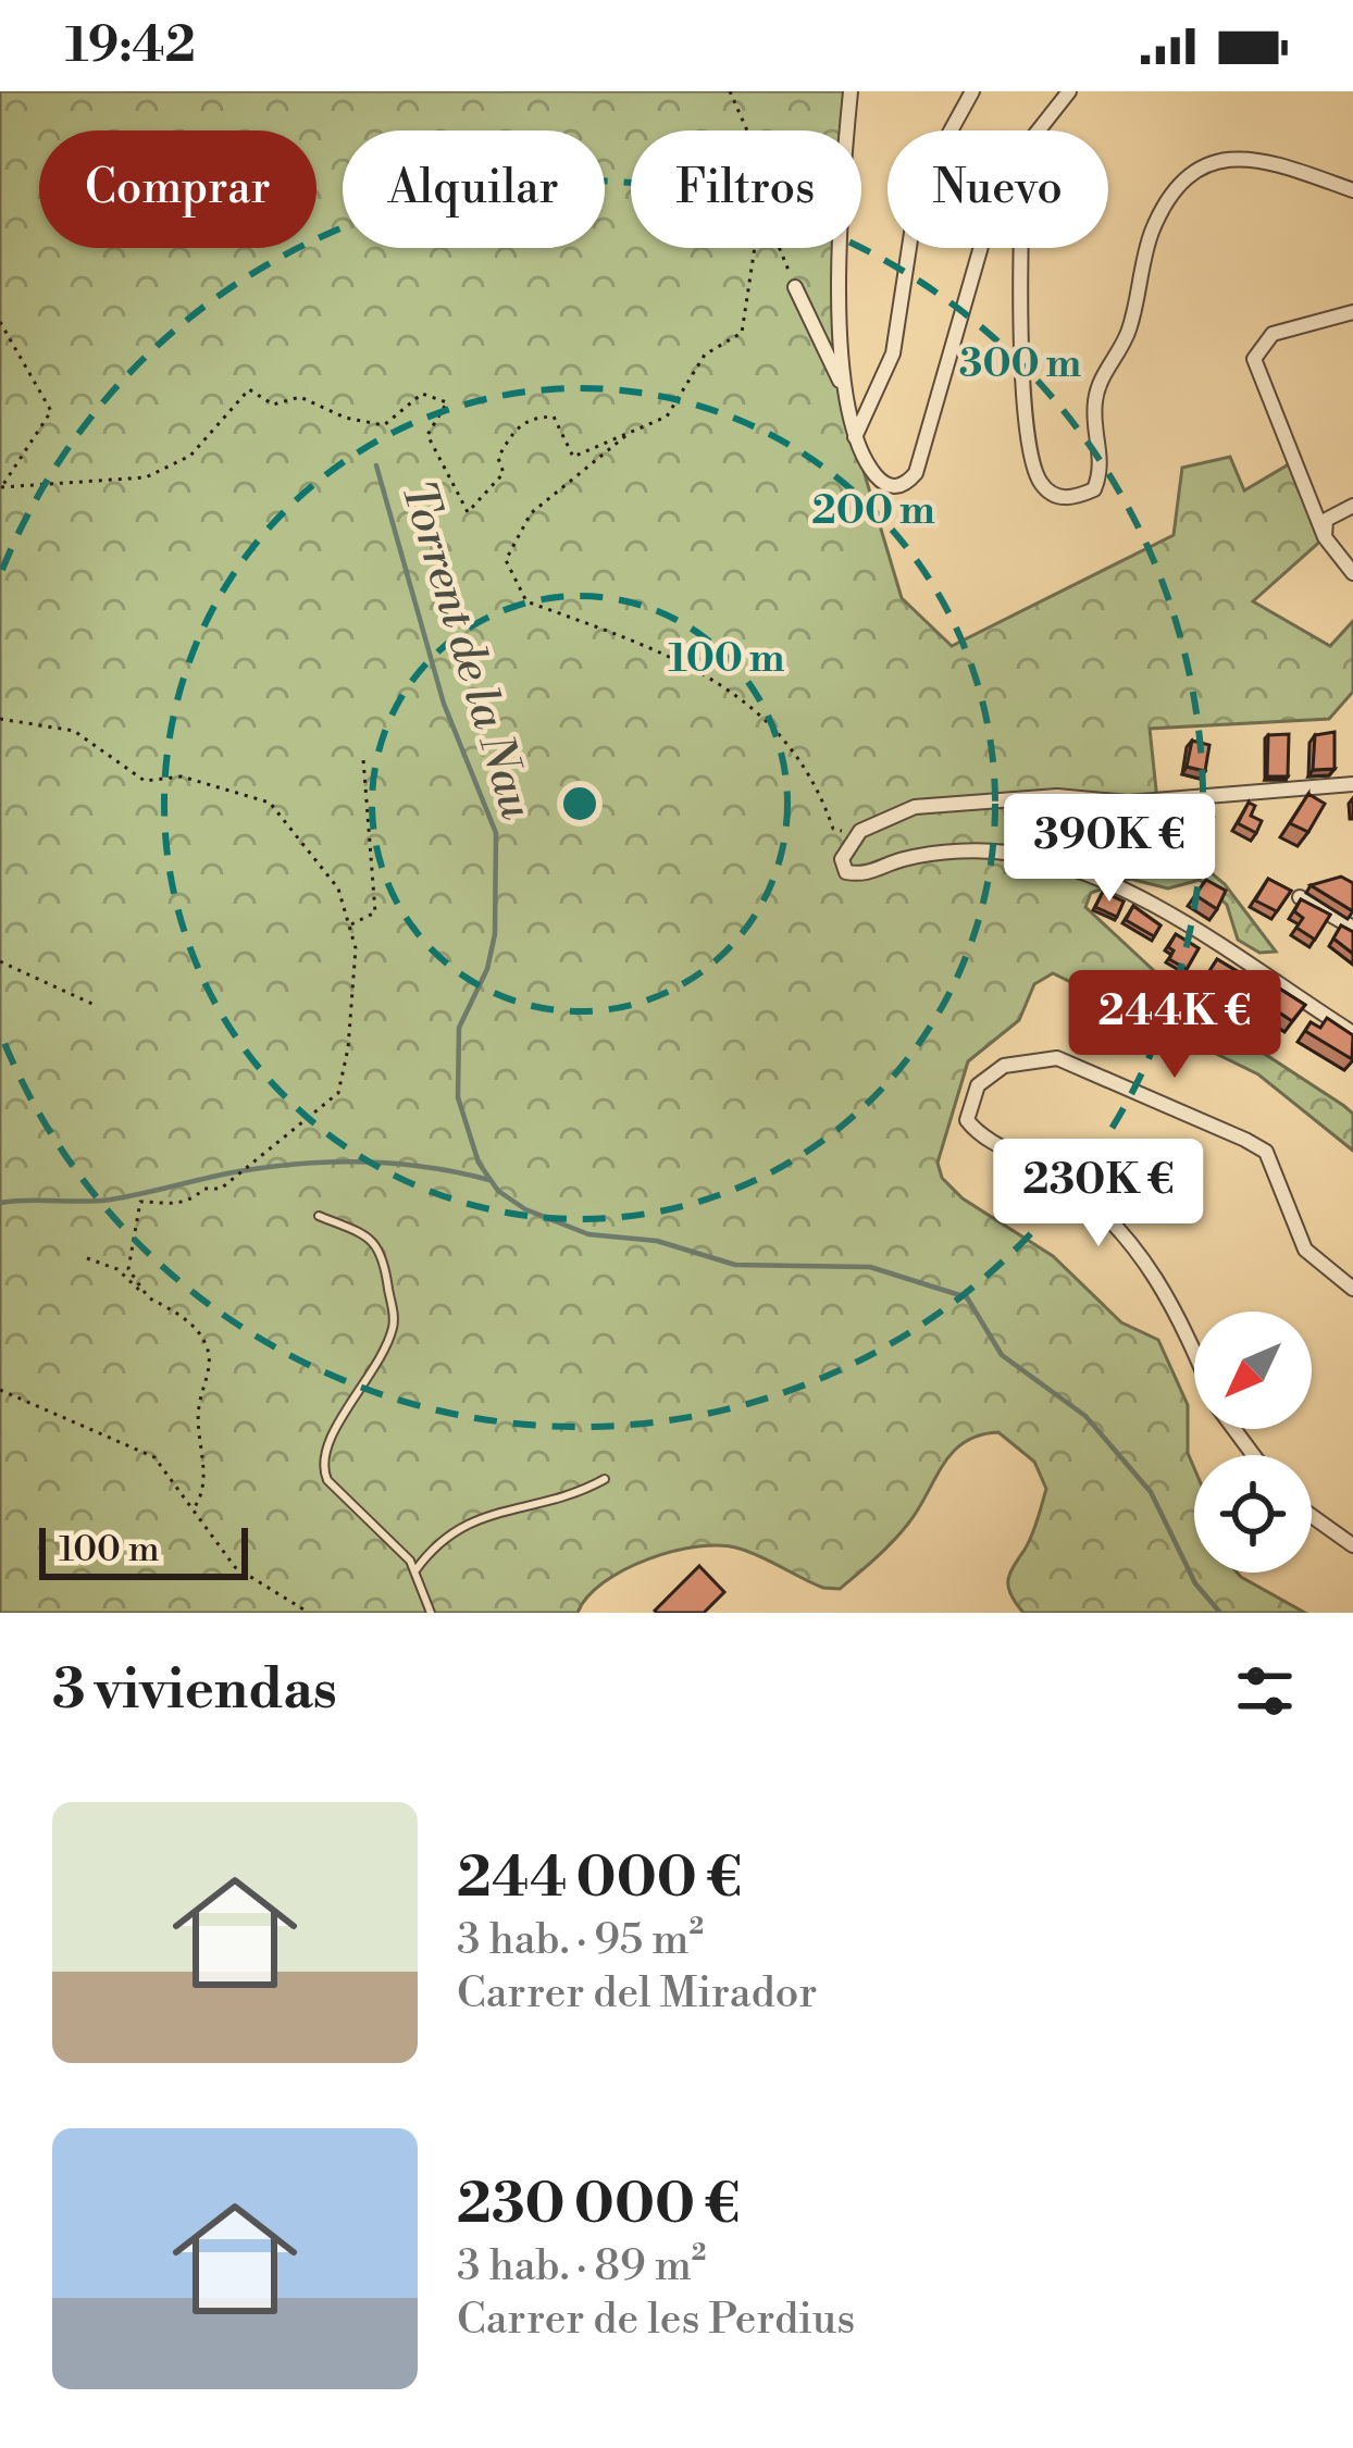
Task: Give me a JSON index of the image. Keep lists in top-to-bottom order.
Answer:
{
  "water": ["Torrent de la Nau"],
  "scale_bar": "100 m",
  "north": "bottom left",
  "page": {
    "status": "19:42",
    "chip": [
      "Comprar",
      "Alquilar",
      "Filtros",
      "Nuevo"
    ],
    "price": ["390K €", "244K €", "230K €"],
    "scale": "100 m",
    "heading": "3 viviendas",
    "list": [
      {
        "name": "244 000 €",
        "note": "3 hab. · 95 m² · Carrer del Mirador"
      },
      {
        "name": "230 000 €",
        "note": "3 hab. · 89 m² · Carrer de les Perdius"
      }
    ]
  },
  "rings": ["300 m", "200 m", "100 m"]
}
